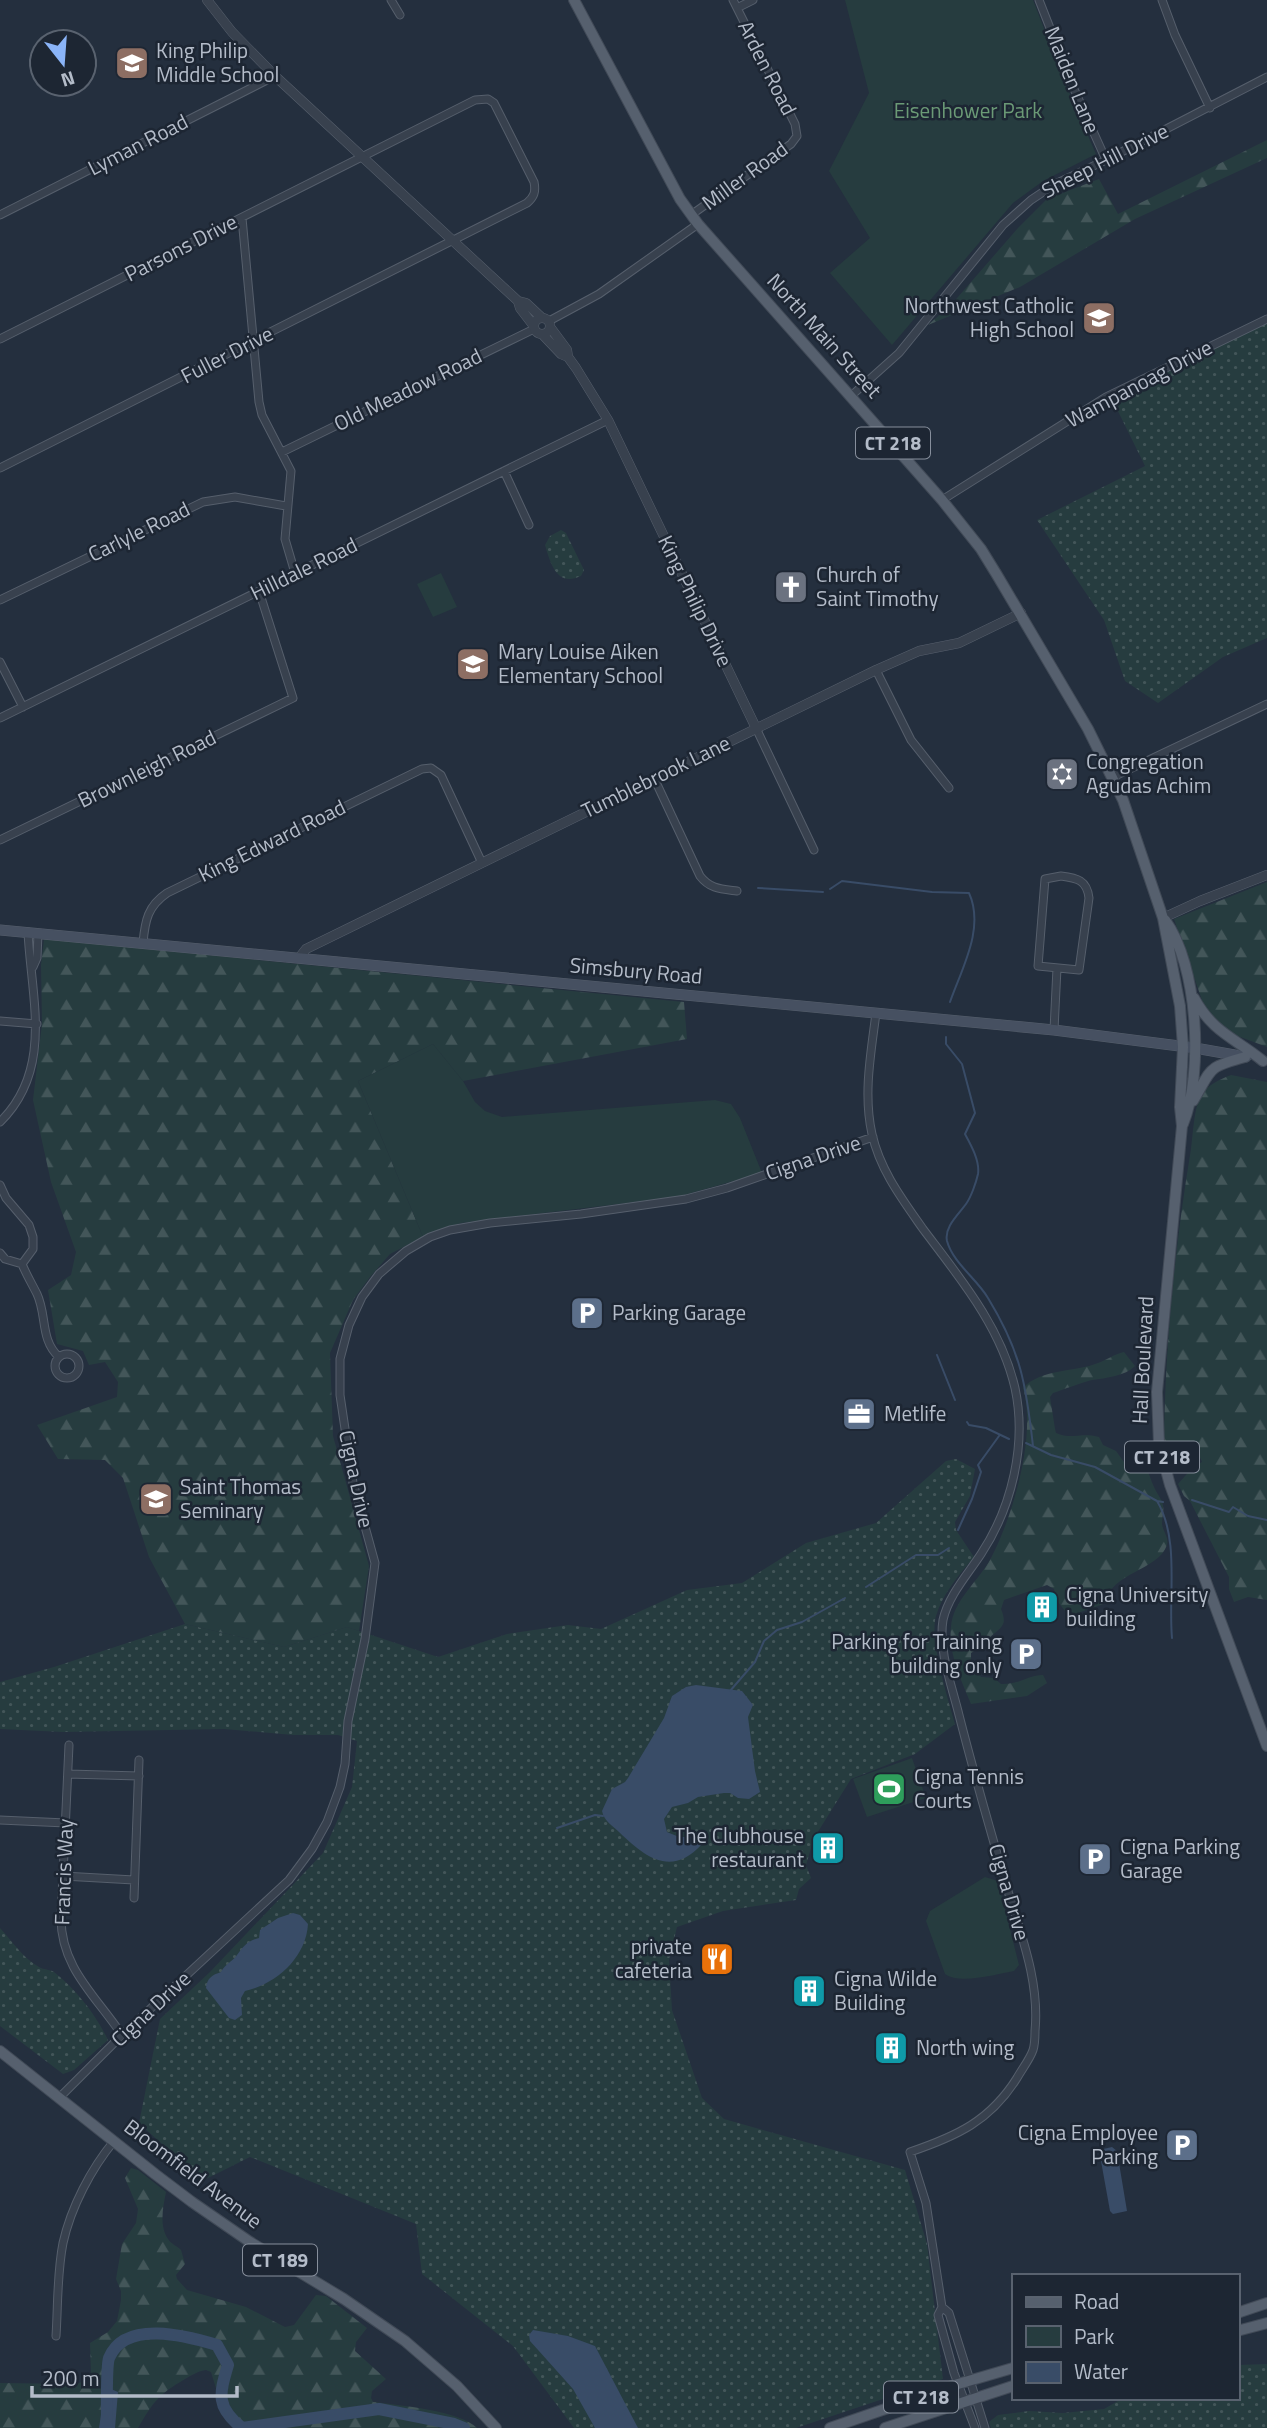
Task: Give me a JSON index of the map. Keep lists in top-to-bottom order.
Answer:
{
  "streets": {
    "main road": [
      "North Main Street",
      "CT 218",
      "Simsbury Road",
      "Hall Boulevard",
      "Bloomfield Avenue",
      "CT 189"
    ],
    "street": [
      "Arden Road",
      "Maiden Lane",
      "Lyman Road",
      "Sheep Hill Drive",
      "Miller Road",
      "Parsons Drive",
      "Fuller Drive",
      "Wampanoag Drive",
      "Old Meadow Road",
      "Carlyle Road",
      "Hilldale Road",
      "King Philip Drive",
      "Brownleigh Road",
      "Tumblebrook Lane",
      "King Edward Road",
      "Cigna Drive",
      "Francis Way"
    ]
  },
  "crossings": [
    ["Arden Road", "Miller Road"],
    ["Maiden Lane", "Sheep Hill Drive"],
    ["Lyman Road", "King Philip Drive"],
    ["Sheep Hill Drive", "North Main Street"],
    ["Miller Road", "North Main Street"],
    ["Parsons Drive", "Fuller Drive"],
    ["Parsons Drive", "King Philip Drive"],
    ["North Main Street", "Wampanoag Drive"],
    ["North Main Street", "Tumblebrook Lane"],
    ["North Main Street", "Simsbury Road"],
    ["North Main Street", "Hall Boulevard"],
    ["Fuller Drive", "King Philip Drive"],
    ["Old Meadow Road", "King Philip Drive"],
    ["CT 218", "Cigna Drive"],
    ["Hilldale Road", "King Philip Drive"],
    ["Hilldale Road", "Brownleigh Road"],
    ["King Philip Drive", "Tumblebrook Lane"],
    ["Tumblebrook Lane", "King Edward Road"],
    ["Tumblebrook Lane", "Simsbury Road"],
    ["King Edward Road", "Simsbury Road"],
    ["Simsbury Road", "Cigna Drive"],
    ["Simsbury Road", "Hall Boulevard"],
    ["Cigna Drive", "Francis Way"],
    ["Cigna Drive", "Bloomfield Avenue"]
  ],
  "parks": ["Eisenhower Park"],
  "places": {
    "school or university": [
      "King Philip Middle School",
      "Northwest Catholic High School",
      "Mary Louise Aiken Elementary School",
      "Saint Thomas Seminary"
    ],
    "church": ["Church of Saint Timothy"],
    "synagogue": ["Congregation Agudas Achim"],
    "parking": [
      "Parking Garage",
      "Parking for Training building only",
      "Cigna Parking Garage",
      "Cigna Employee Parking"
    ],
    "office": ["Metlife"],
    "building": [
      "Cigna University building",
      "The Clubhouse restaurant",
      "Cigna Wilde Building",
      "North wing"
    ],
    "sports": ["Cigna Tennis Courts"],
    "restaurant": ["private cafeteria"]
  },
  "legend": ["Road", "Park", "Water"],
  "scale_bar": "200 m",
  "north": "bottom"
}
